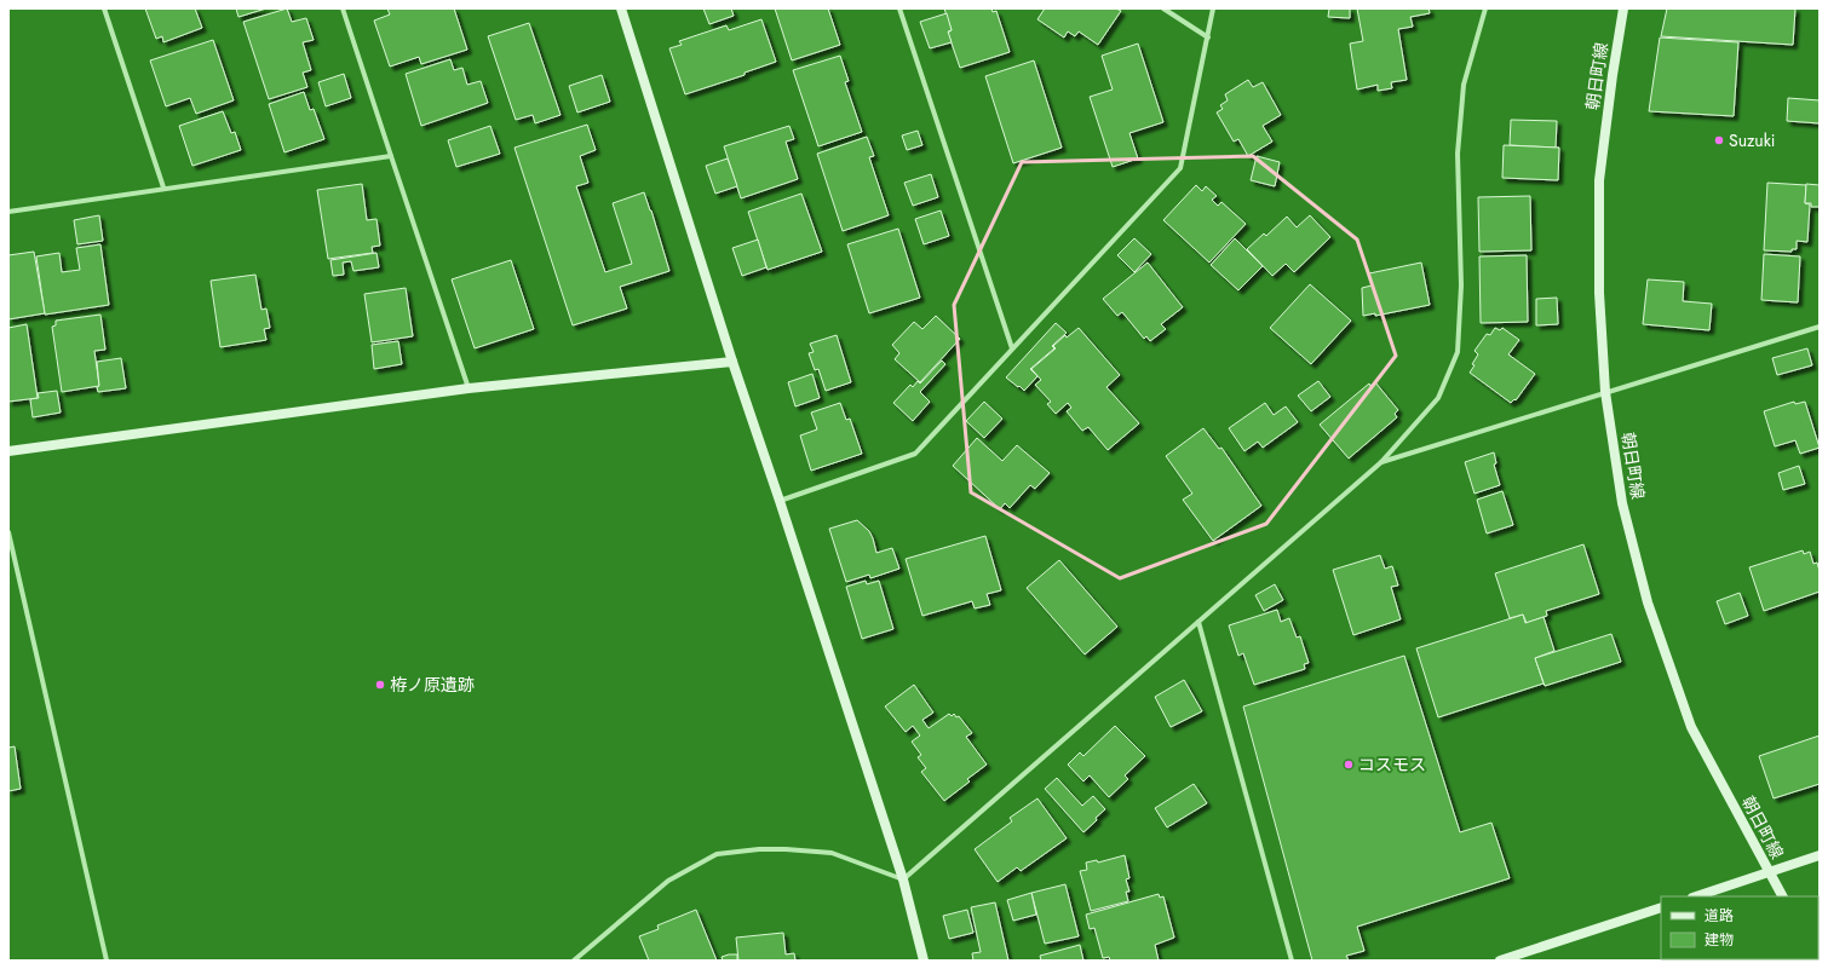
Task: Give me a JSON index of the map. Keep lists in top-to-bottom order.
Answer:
{
  "streets": {
    "street": ["朝日町線"]
  },
  "places": ["Suzuki", "栫ノ原遺跡", "コスモス"],
  "legend": ["道路", "建物"]
}
